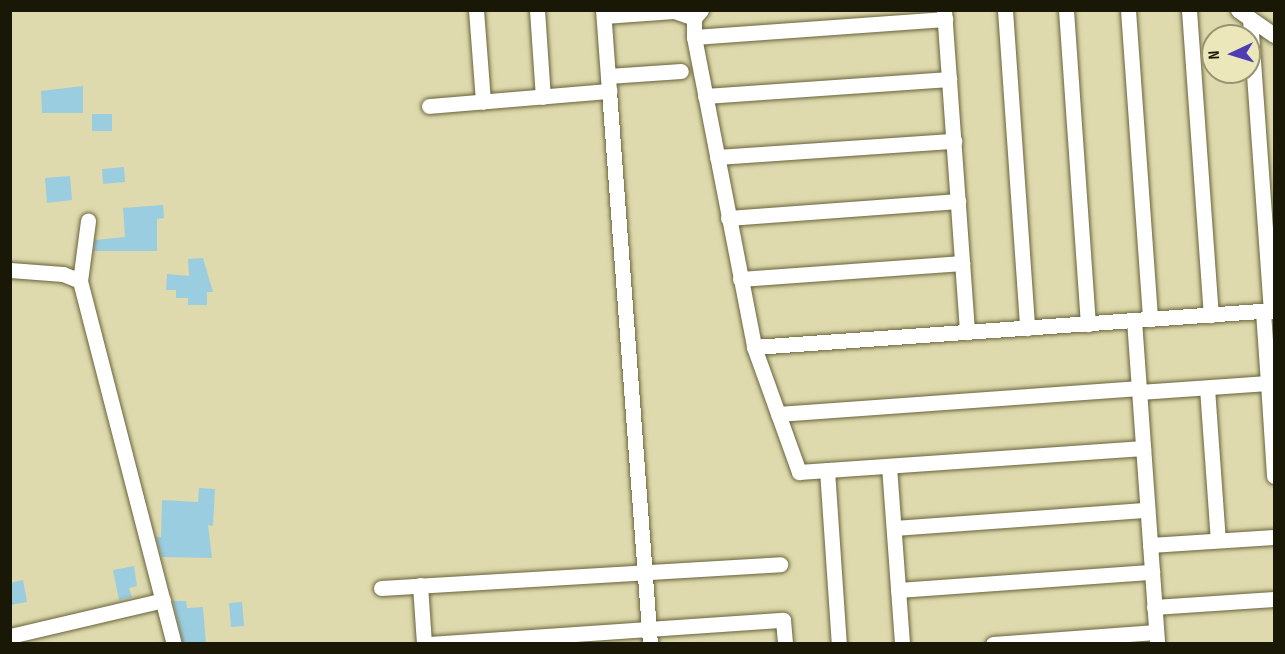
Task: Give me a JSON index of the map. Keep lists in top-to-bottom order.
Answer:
{
  "north": "left"
}
